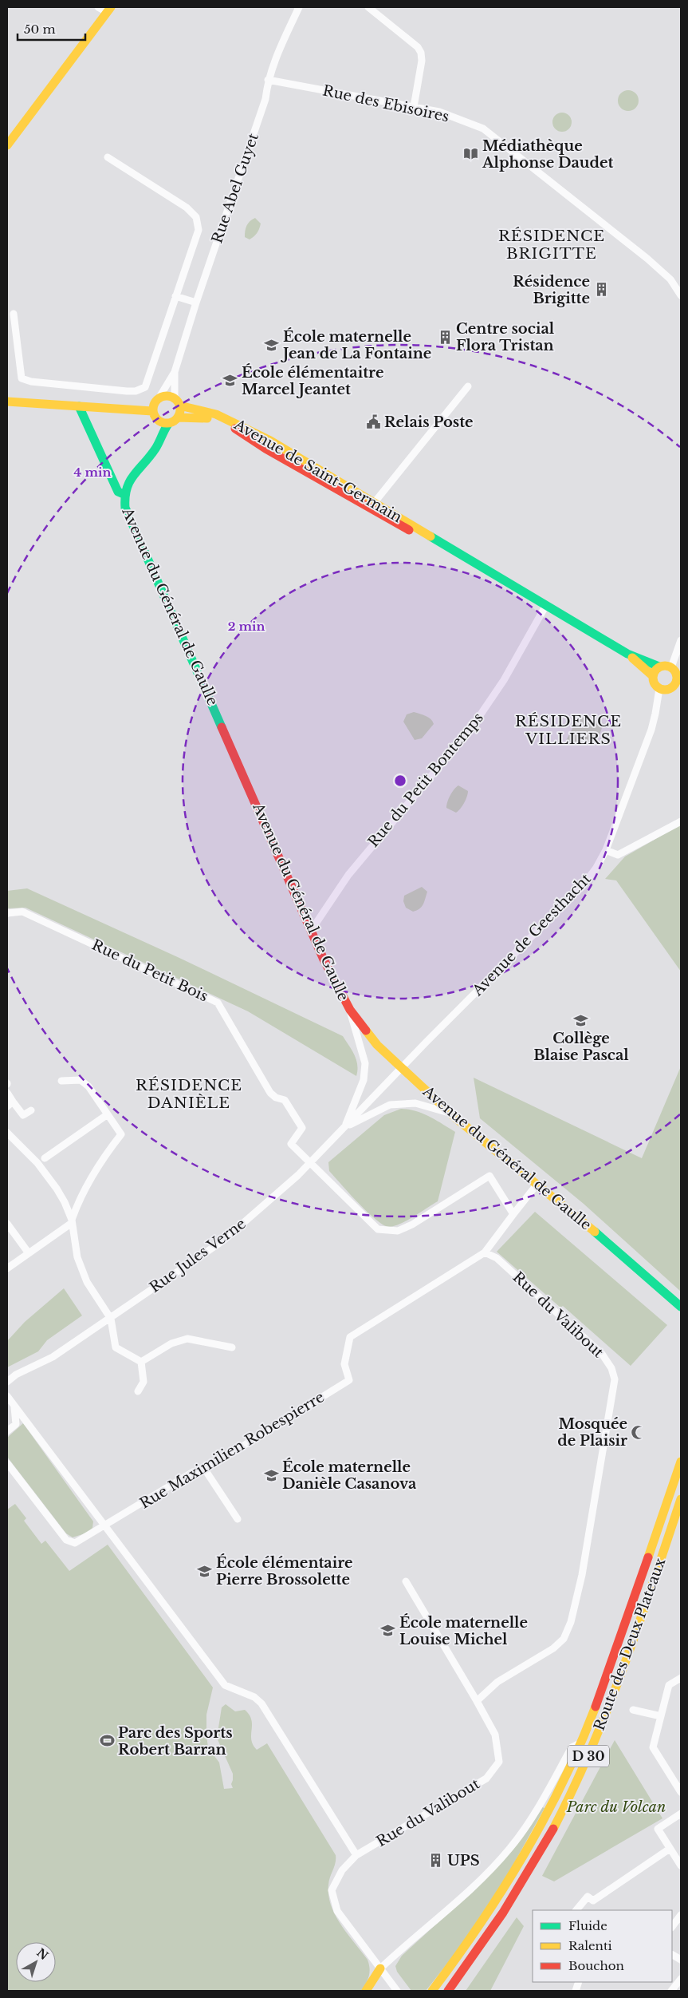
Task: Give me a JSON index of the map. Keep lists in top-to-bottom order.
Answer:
{
  "streets": {
    "main road": [
      "Avenue de Saint-Germain",
      "Avenue du Général de Gaulle",
      "Route des Deux Plateaux",
      "D 30"
    ],
    "street": [
      "Rue des Ebisoires",
      "Rue Abel Guyet",
      "Rue du Petit Bontemps",
      "Avenue de Geesthacht",
      "Rue du Petit Bois",
      "Rue Jules Verne",
      "Rue du Valibout",
      "Rue Maximilien Robespierre"
    ]
  },
  "crossings": [
    ["Rue des Ebisoires", "Rue Abel Guyet"],
    ["Rue Abel Guyet", "Avenue de Saint-Germain"],
    ["Rue Abel Guyet", "Avenue du Général de Gaulle"],
    ["Avenue de Saint-Germain", "Avenue du Général de Gaulle"],
    ["Avenue de Saint-Germain", "Rue du Petit Bontemps"],
    ["Avenue de Saint-Germain", "Avenue de Geesthacht"],
    ["Avenue du Général de Gaulle", "Rue du Petit Bontemps"],
    ["Avenue du Général de Gaulle", "Avenue de Geesthacht"],
    ["Avenue du Général de Gaulle", "Rue Jules Verne"],
    ["Avenue de Geesthacht", "Rue Jules Verne"],
    ["Rue du Petit Bois", "Rue Jules Verne"],
    ["Rue du Valibout", "Rue Maximilien Robespierre"],
    ["Rue du Valibout", "Route des Deux Plateaux"]
  ],
  "districts": ["RÉSIDENCE BRIGITTE", "RÉSIDENCE VILLIERS", "RÉSIDENCE DANIÈLE"],
  "parks": ["Parc du Volcan"],
  "places": {
    "library": ["Médiathèque Alphonse Daudet"],
    "building": ["Résidence Brigitte", "Centre social Flora Tristan", "UPS"],
    "school or university": [
      "École maternelle Jean de La Fontaine",
      "École élémentaitre Marcel Jeantet",
      "Collège Blaise Pascal",
      "École maternelle Danièle Casanova",
      "École élémentaire Pierre Brossolette",
      "École maternelle Louise Michel"
    ],
    "public building": ["Relais Poste"],
    "mosque": ["Mosquée de Plaisir"],
    "sports": ["Parc des Sports Robert Barran"]
  },
  "legend": ["Fluide", "Ralenti", "Bouchon"],
  "scale_bar": "50 m",
  "north": "top right",
  "rings": ["4 min", "2 min"]
}
